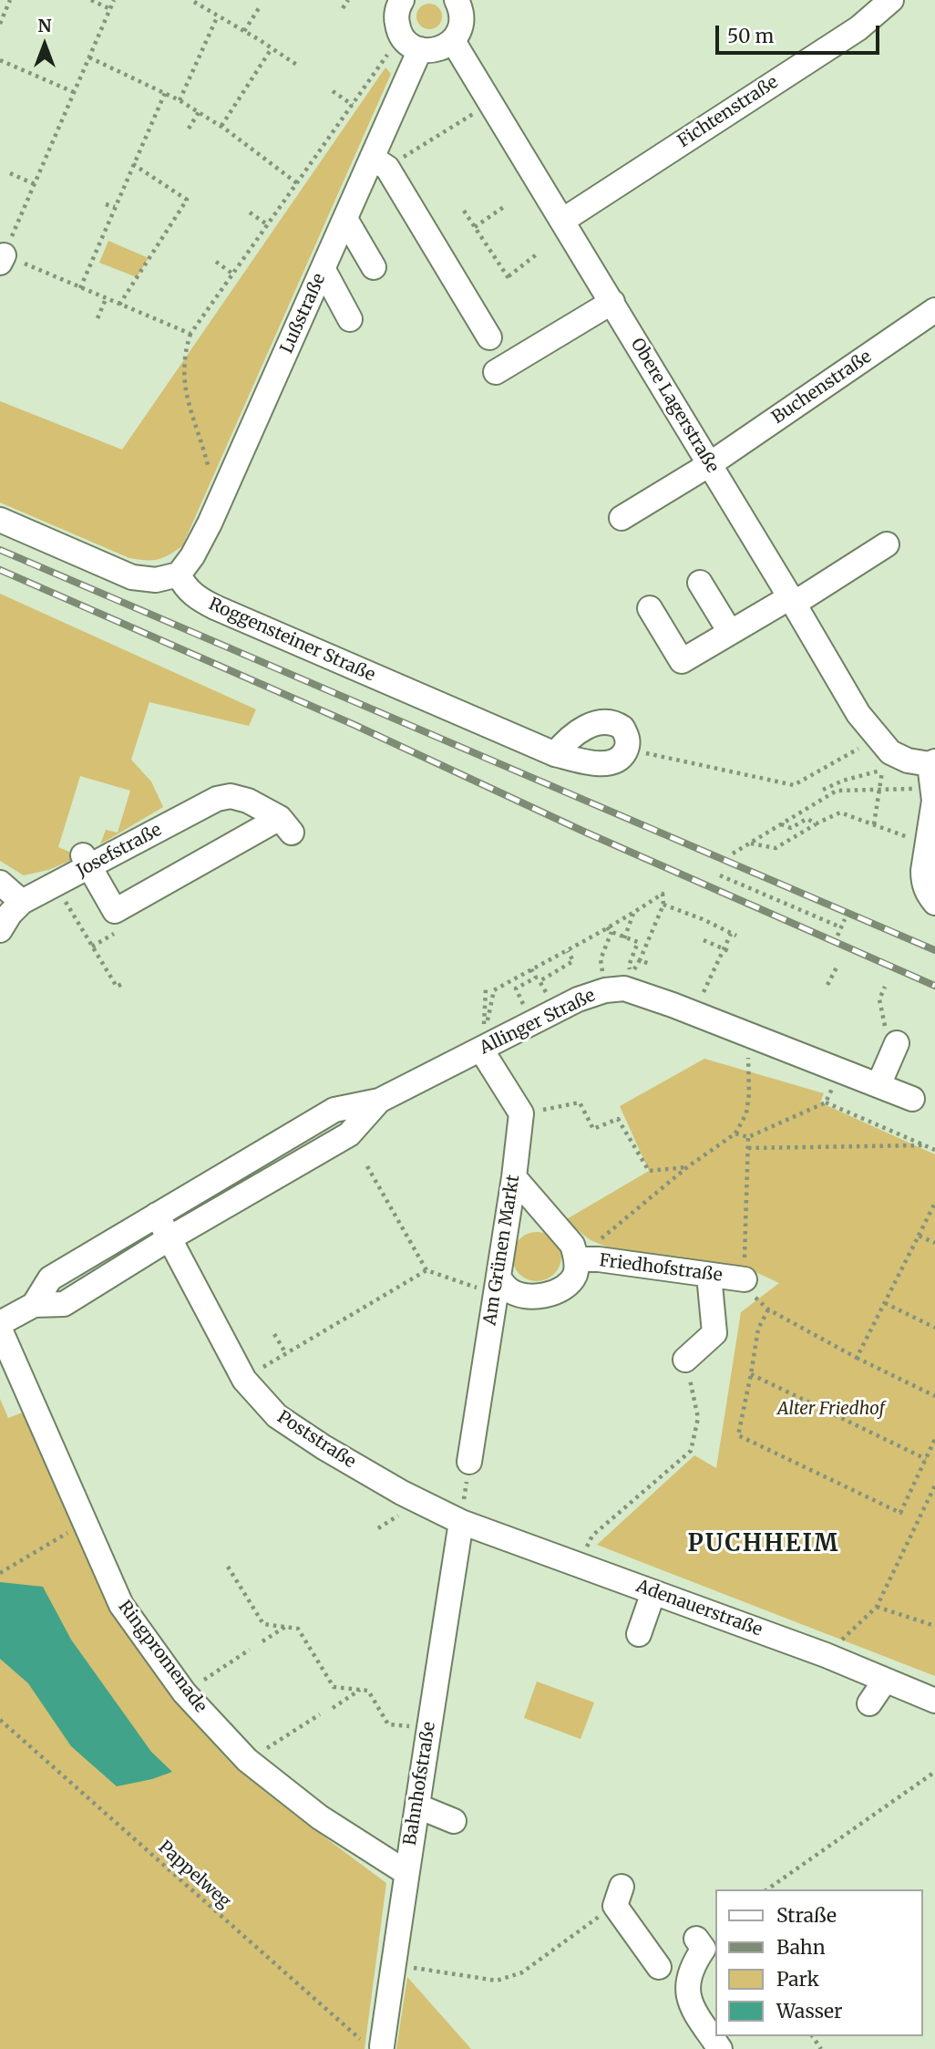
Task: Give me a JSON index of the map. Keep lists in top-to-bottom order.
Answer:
{
  "streets": {
    "street": [
      "Fichtenstraße",
      "Lußstraße",
      "Buchenstraße",
      "Obere Lagerstraße",
      "Roggensteiner Straße",
      "Josefstraße",
      "Allinger Straße",
      "Am Grünen Markt",
      "Friedhofstraße",
      "Poststraße",
      "Adenauerstraße",
      "Ringpromenade",
      "Bahnhofstraße"
    ],
    "path": ["Pappelweg"]
  },
  "crossings": [
    ["Fichtenstraße", "Obere Lagerstraße"],
    ["Lußstraße", "Roggensteiner Straße"],
    ["Buchenstraße", "Obere Lagerstraße"],
    ["Allinger Straße", "Poststraße"],
    ["Am Grünen Markt", "Friedhofstraße"],
    ["Poststraße", "Adenauerstraße"],
    ["Poststraße", "Bahnhofstraße"],
    ["Adenauerstraße", "Bahnhofstraße"],
    ["Ringpromenade", "Bahnhofstraße"],
    ["Bahnhofstraße", "Pappelweg"]
  ],
  "districts": ["PUCHHEIM"],
  "parks": ["Alter Friedhof"],
  "legend": [
    "Straße",
    "Bahn",
    "Park",
    "Wasser"
  ],
  "scale_bar": "50 m",
  "north": "top"
}
